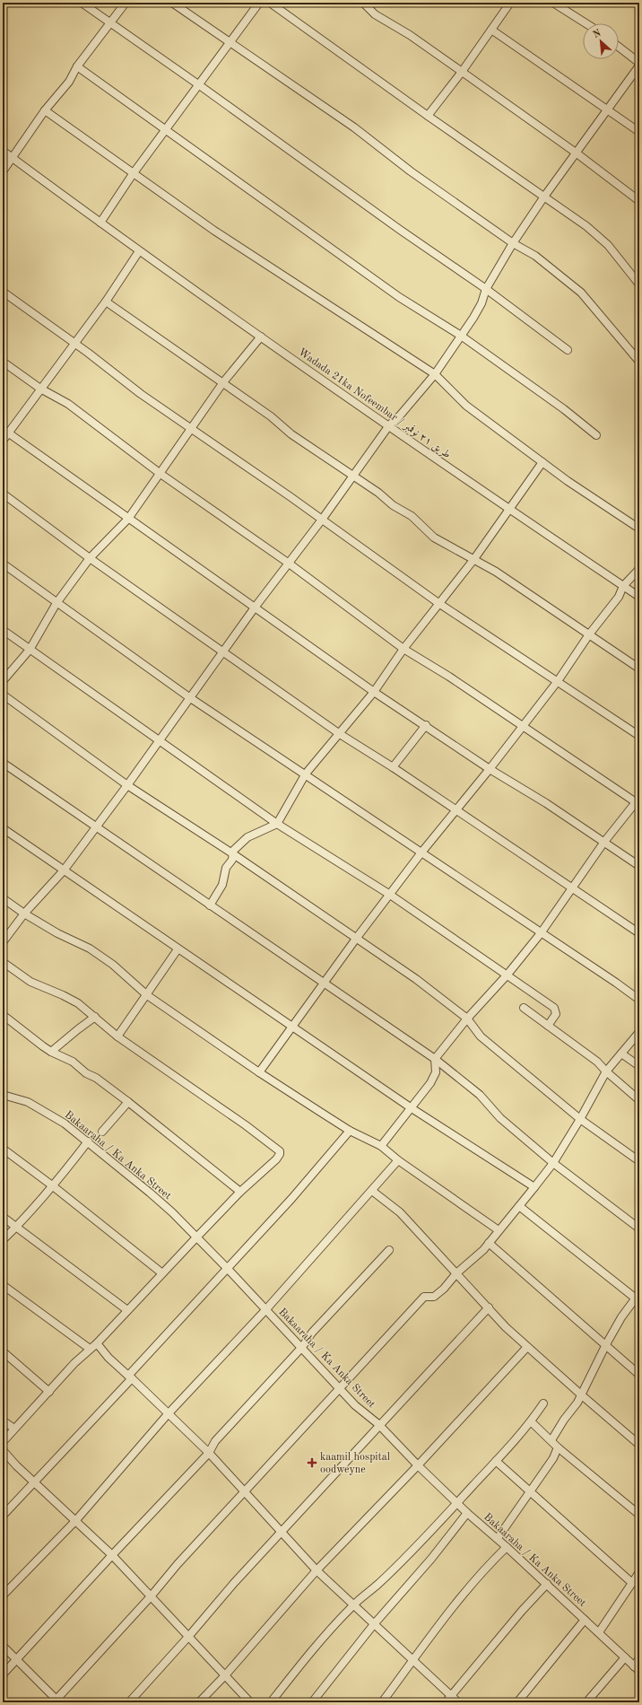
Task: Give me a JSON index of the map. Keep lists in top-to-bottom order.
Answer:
{
  "streets": {
    "street": ["Wadada 21ka Nofeembar / طريق ٢١ نوفمبر", "Bakaaraha / Ka Anka Street"]
  },
  "places": {
    "health": ["kaamil hospital oodweyne"]
  },
  "north": "top left"
}
